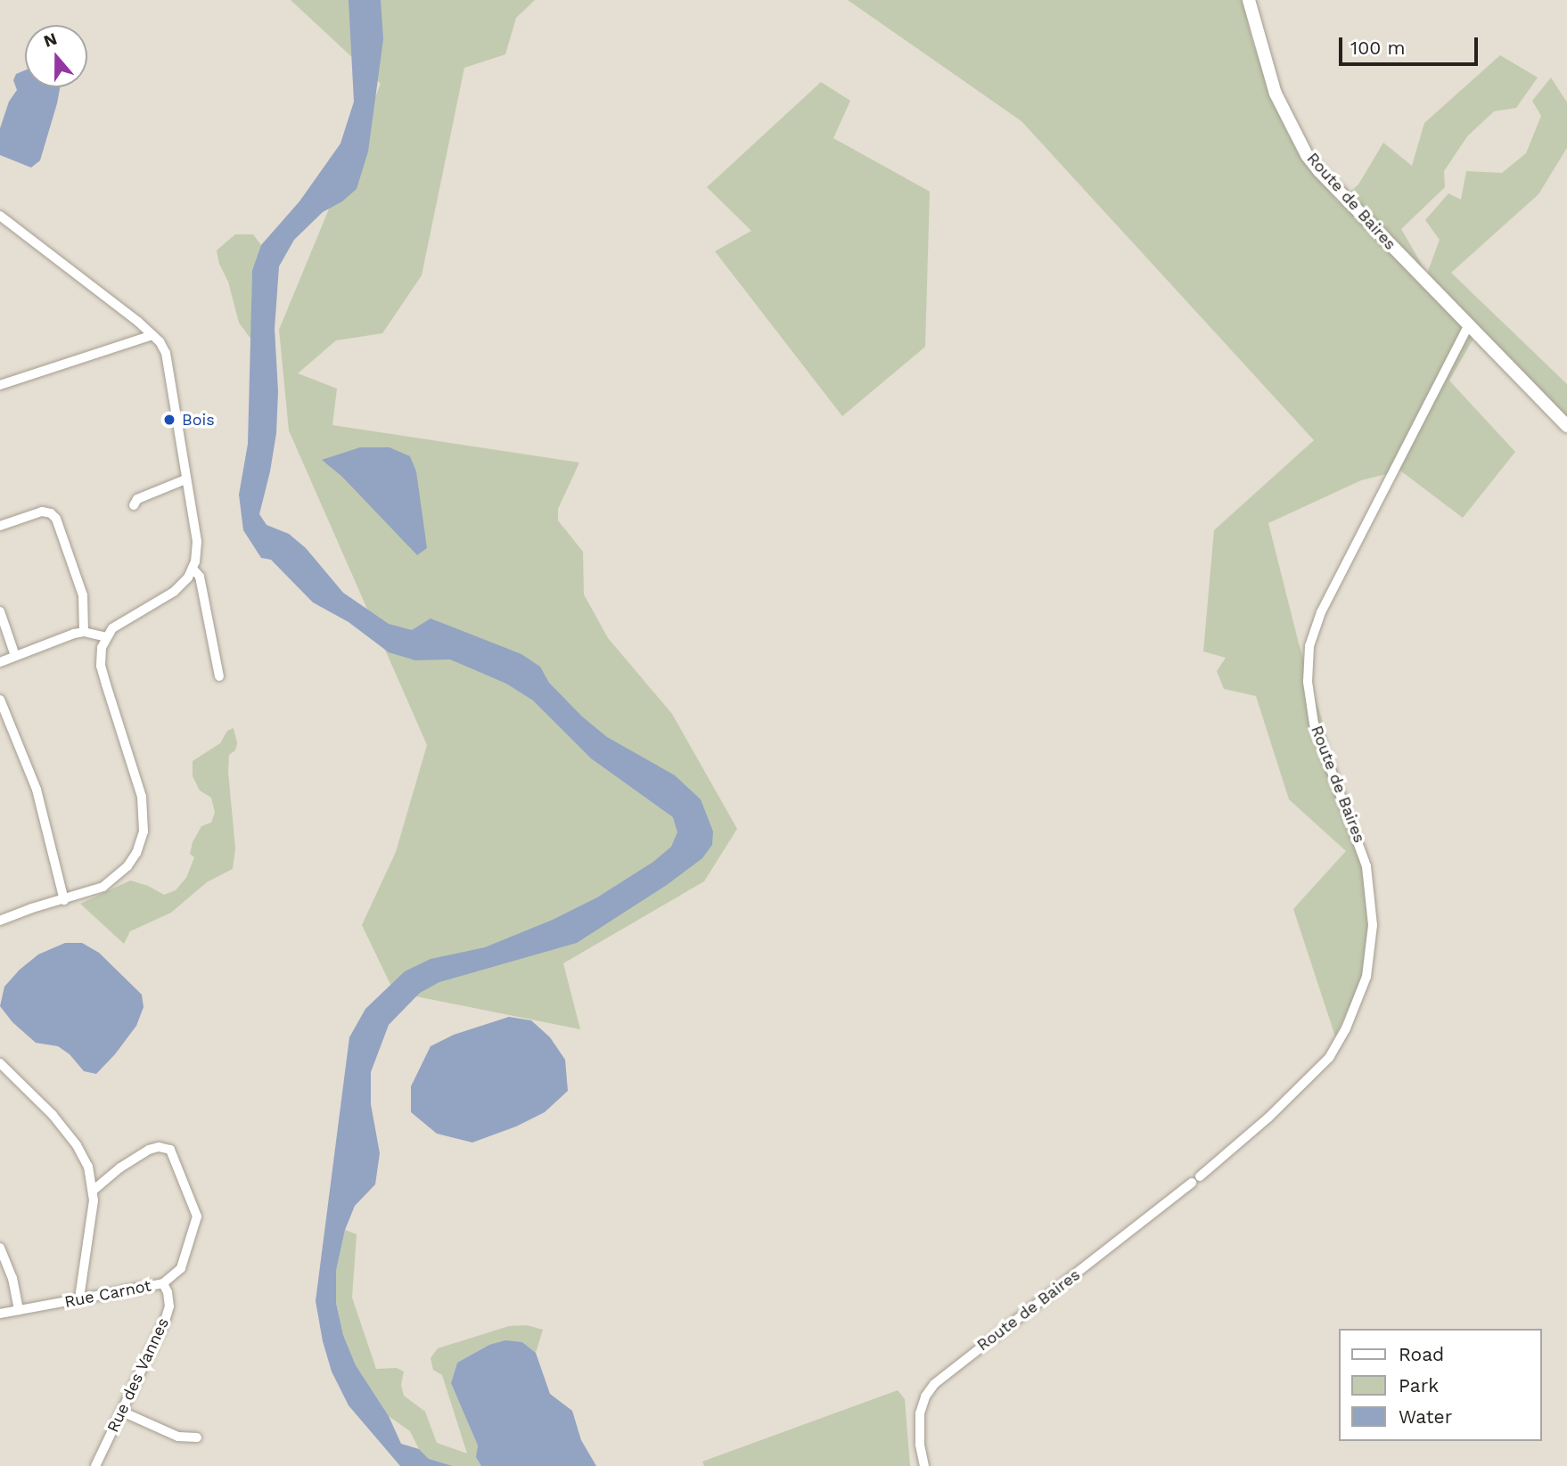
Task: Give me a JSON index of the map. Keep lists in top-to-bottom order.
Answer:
{
  "streets": {
    "street": ["Route de Baires", "Rue Carnot", "Rue des Vannes"]
  },
  "crossings": [
    ["Rue Carnot", "Rue des Vannes"]
  ],
  "places": ["Bois"],
  "legend": ["Road", "Park", "Water"],
  "scale_bar": "100 m",
  "north": "top"
}
